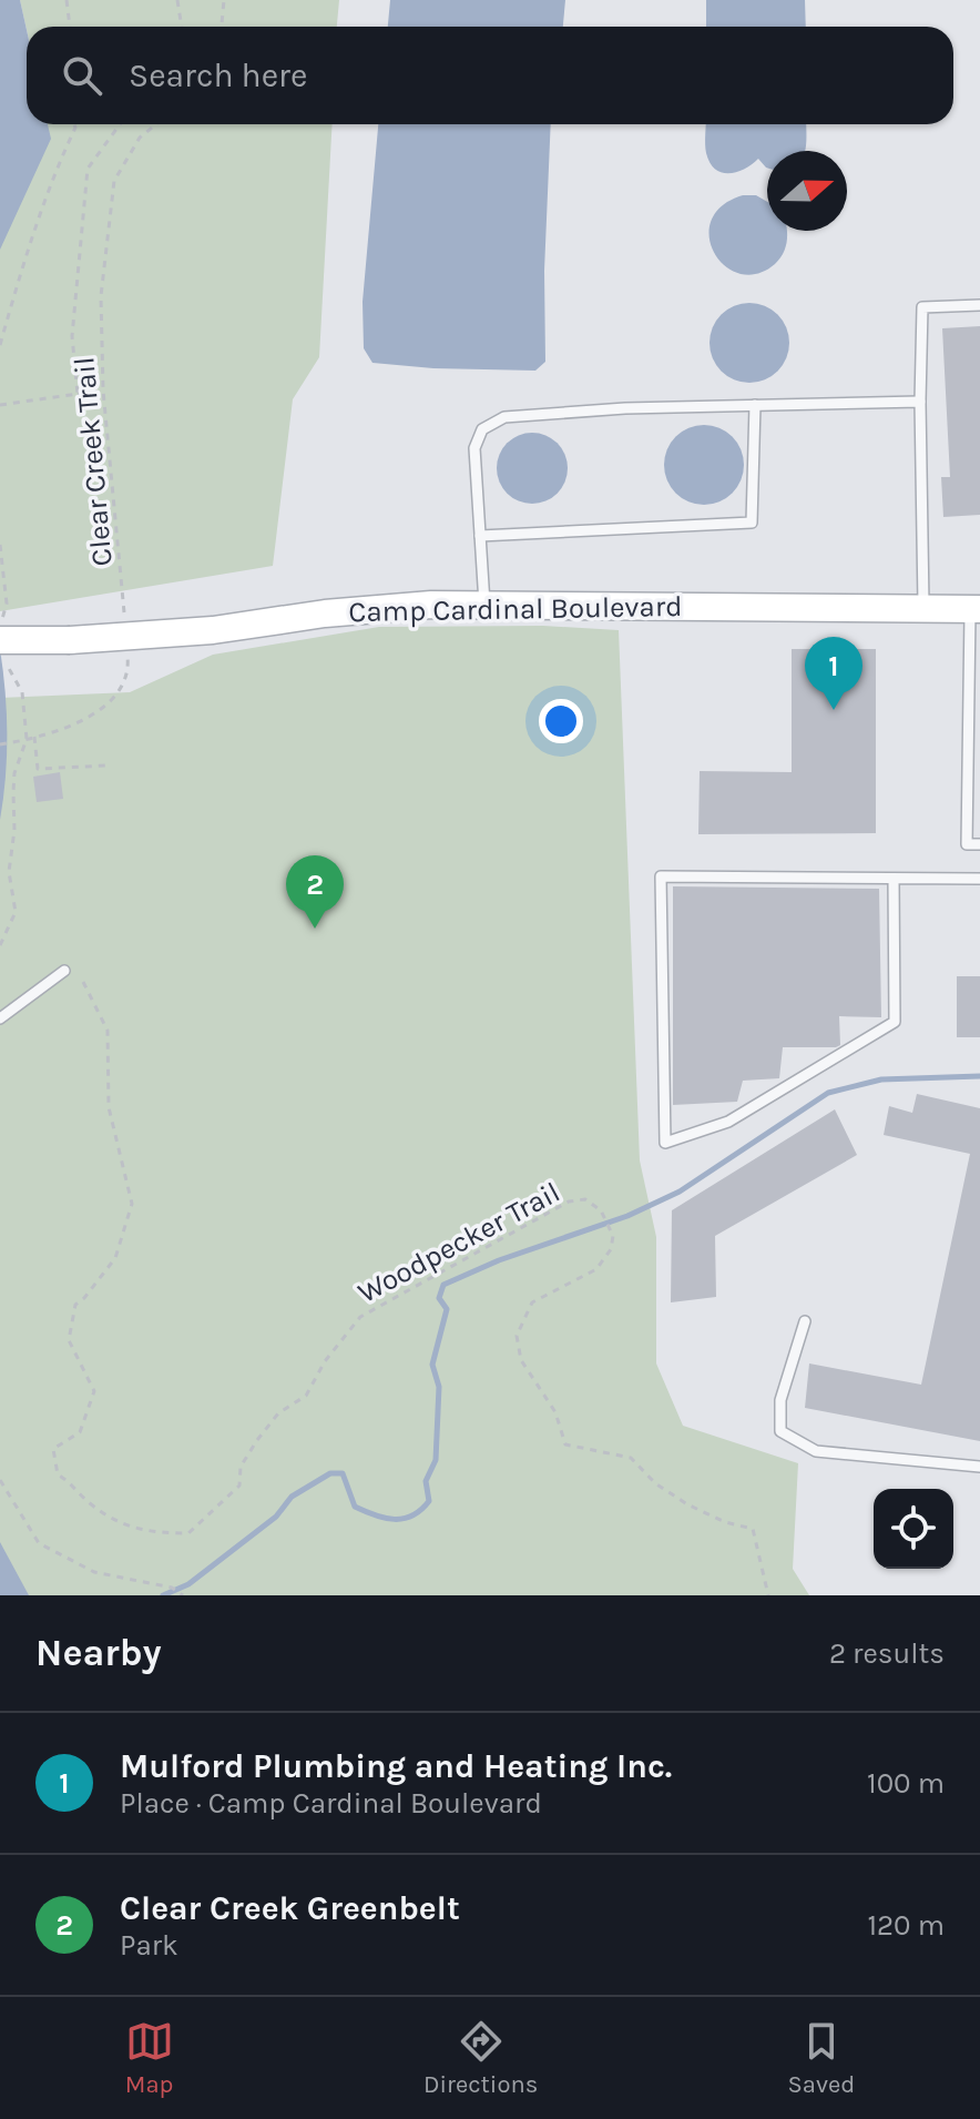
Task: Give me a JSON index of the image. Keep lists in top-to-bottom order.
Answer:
{
  "streets": {
    "street": ["Camp Cardinal Boulevard"],
    "path": ["Clear Creek Trail", "Woodpecker Trail"]
  },
  "crossings": [
    ["Clear Creek Trail", "Camp Cardinal Boulevard"]
  ],
  "north": "right",
  "page": {
    "search": "Search here",
    "pins": ["1", "2"],
    "heading": ["Nearby", "2 results"],
    "list": [
      {
        "mark": "1",
        "name": "Mulford Plumbing and Heating Inc.",
        "note": "Place · Camp Cardinal Boulevard",
        "value": "100 m"
      },
      {
        "mark": "2",
        "name": "Clear Creek Greenbelt",
        "note": "Park",
        "value": "120 m"
      }
    ],
    "nav": ["Map", "Directions", "Saved"]
  }
}
